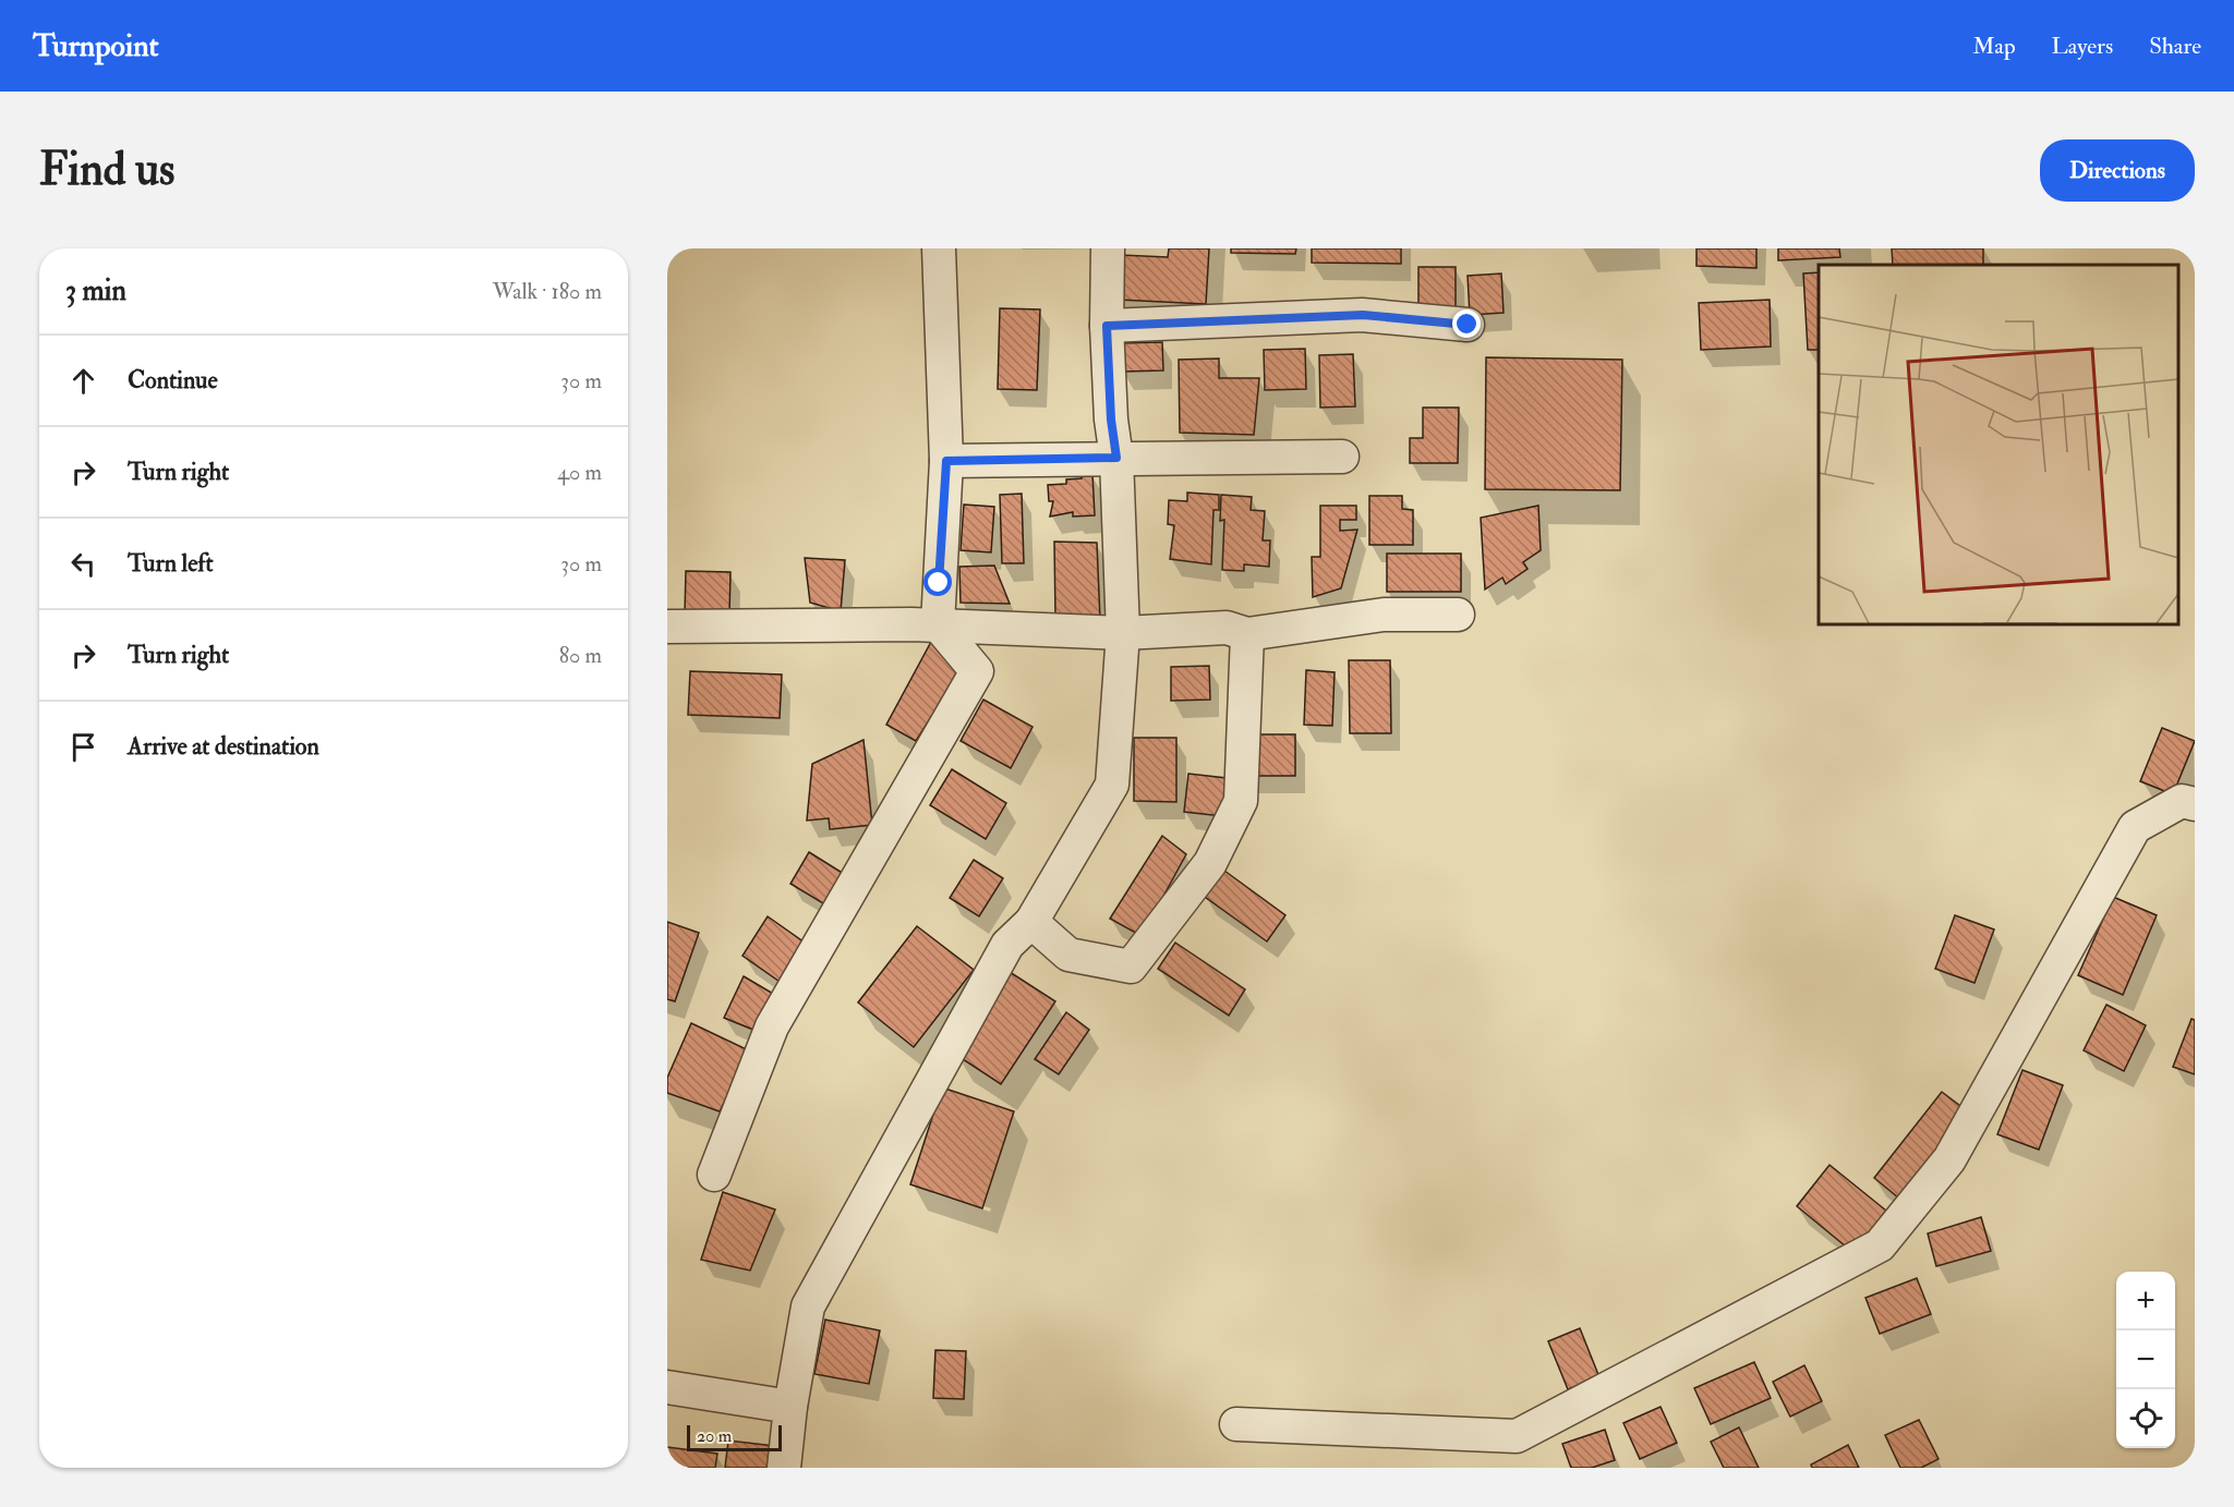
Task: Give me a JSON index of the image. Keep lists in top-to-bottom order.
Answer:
{
  "scale_bar": "20 m",
  "page": {
    "header": "Turnpoint",
    "nav": ["Map", "Layers", "Share"],
    "buttons": "Directions",
    "title": "Find us",
    "heading": ["3 min", "Walk · 180 m"],
    "list": [
      ["Continue", "30 m"],
      ["Turn right", "40 m"],
      ["Turn left", "30 m"],
      ["Turn right", "80 m"],
      "Arrive at destination"
    ],
    "map_buttons": ["+", "−"],
    "scale": "20 m"
  }
}
